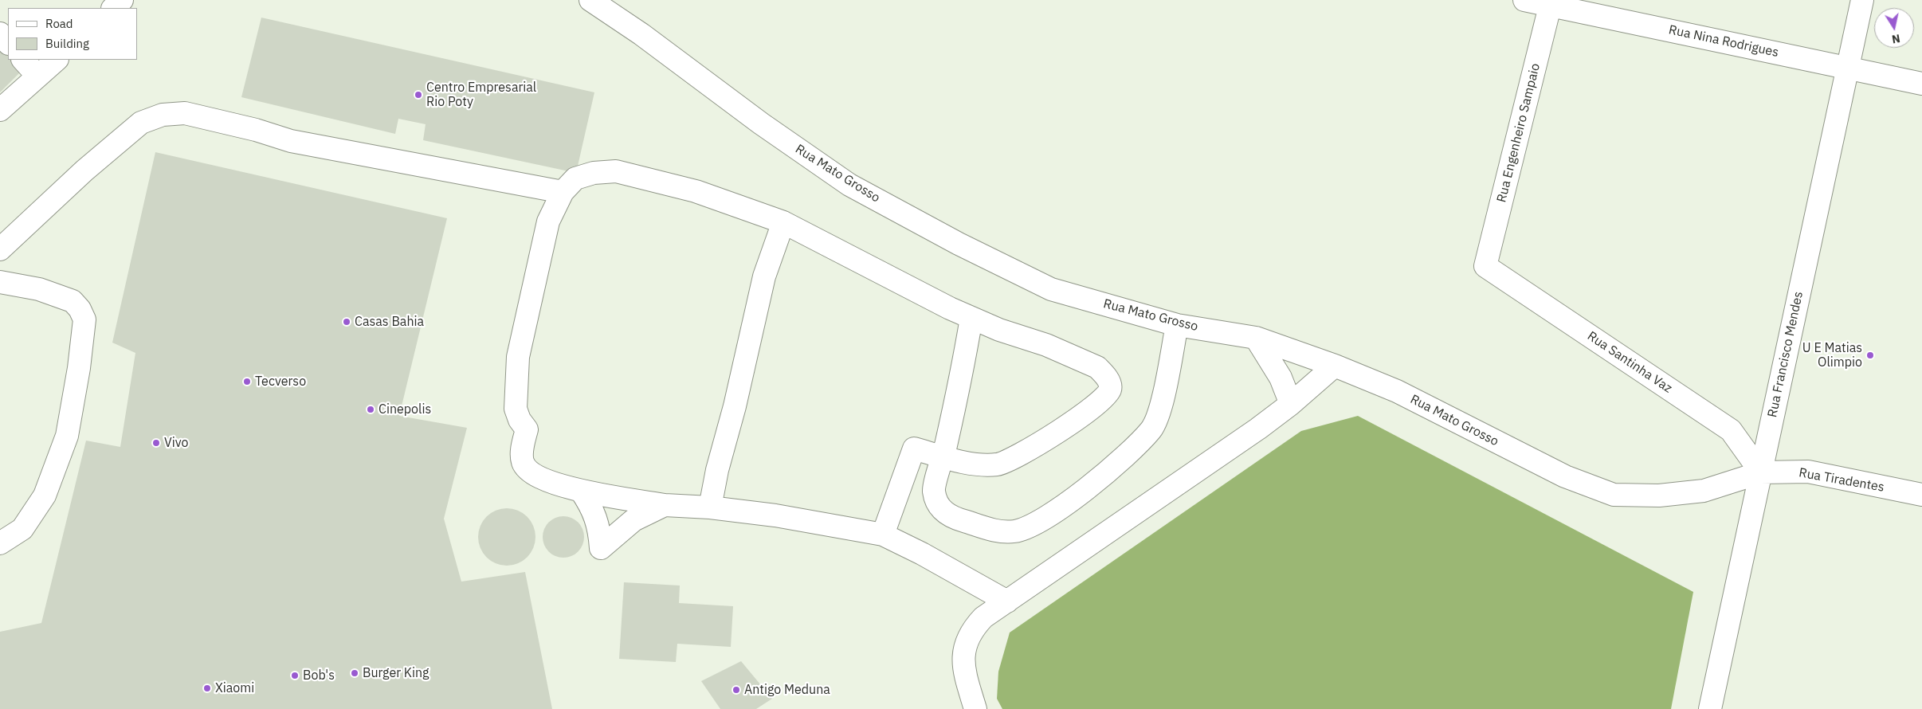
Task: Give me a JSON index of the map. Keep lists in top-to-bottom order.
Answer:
{
  "streets": {
    "street": [
      "Rua Nina Rodrigues",
      "Rua Engenheiro Sampaio",
      "Rua Mato Grosso",
      "Rua Francisco Mendes",
      "Rua Santinha Vaz",
      "Rua Tiradentes"
    ]
  },
  "crossings": [
    ["Rua Nina Rodrigues", "Rua Engenheiro Sampaio"],
    ["Rua Nina Rodrigues", "Rua Francisco Mendes"],
    ["Rua Engenheiro Sampaio", "Rua Santinha Vaz"],
    ["Rua Mato Grosso", "Rua Francisco Mendes"],
    ["Rua Mato Grosso", "Rua Santinha Vaz"],
    ["Rua Mato Grosso", "Rua Tiradentes"],
    ["Rua Francisco Mendes", "Rua Santinha Vaz"],
    ["Rua Francisco Mendes", "Rua Tiradentes"],
    ["Rua Santinha Vaz", "Rua Tiradentes"]
  ],
  "places": [
    "Centro Empresarial Rio Poty",
    "Casas Bahia",
    "U E Matias Olimpio",
    "Tecverso",
    "Cinepolis",
    "Vivo",
    "Burger King",
    "Bob's",
    "Xiaomi",
    "Antigo Meduna"
  ],
  "legend": ["Road", "Building"],
  "north": "bottom"
}
